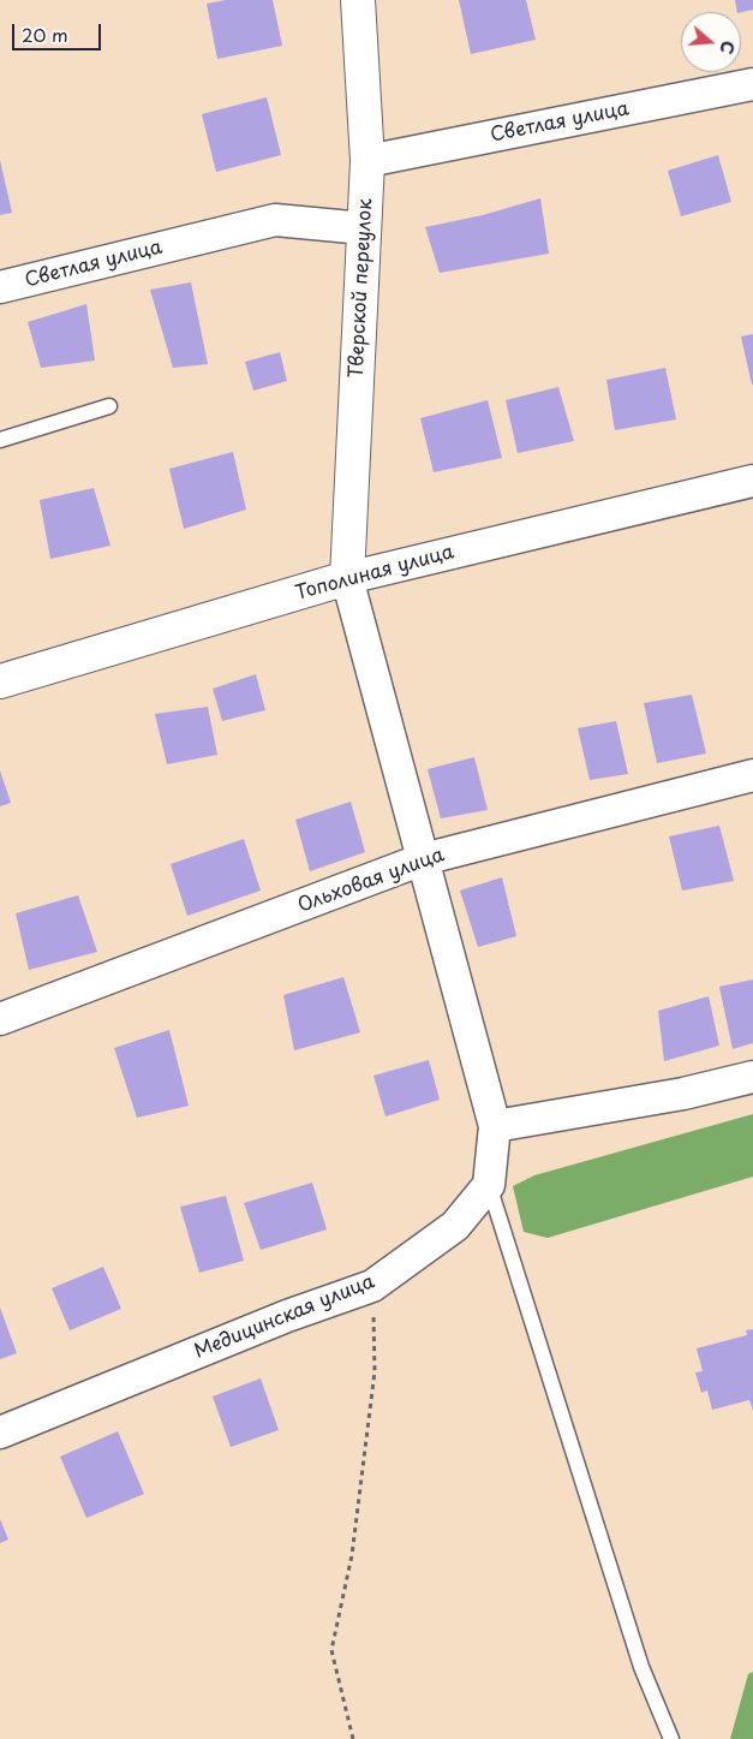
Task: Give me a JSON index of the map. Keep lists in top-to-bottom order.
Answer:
{
  "streets": {
    "street": [
      "Светлая улица",
      "Тверской переулок",
      "Тополиная улица",
      "Ольховая улица",
      "Медицинская улица"
    ]
  },
  "crossings": [
    ["Светлая улица", "Тверской переулок"],
    ["Тверской переулок", "Тополиная улица"]
  ],
  "scale_bar": "20 m",
  "north": "right"
}
